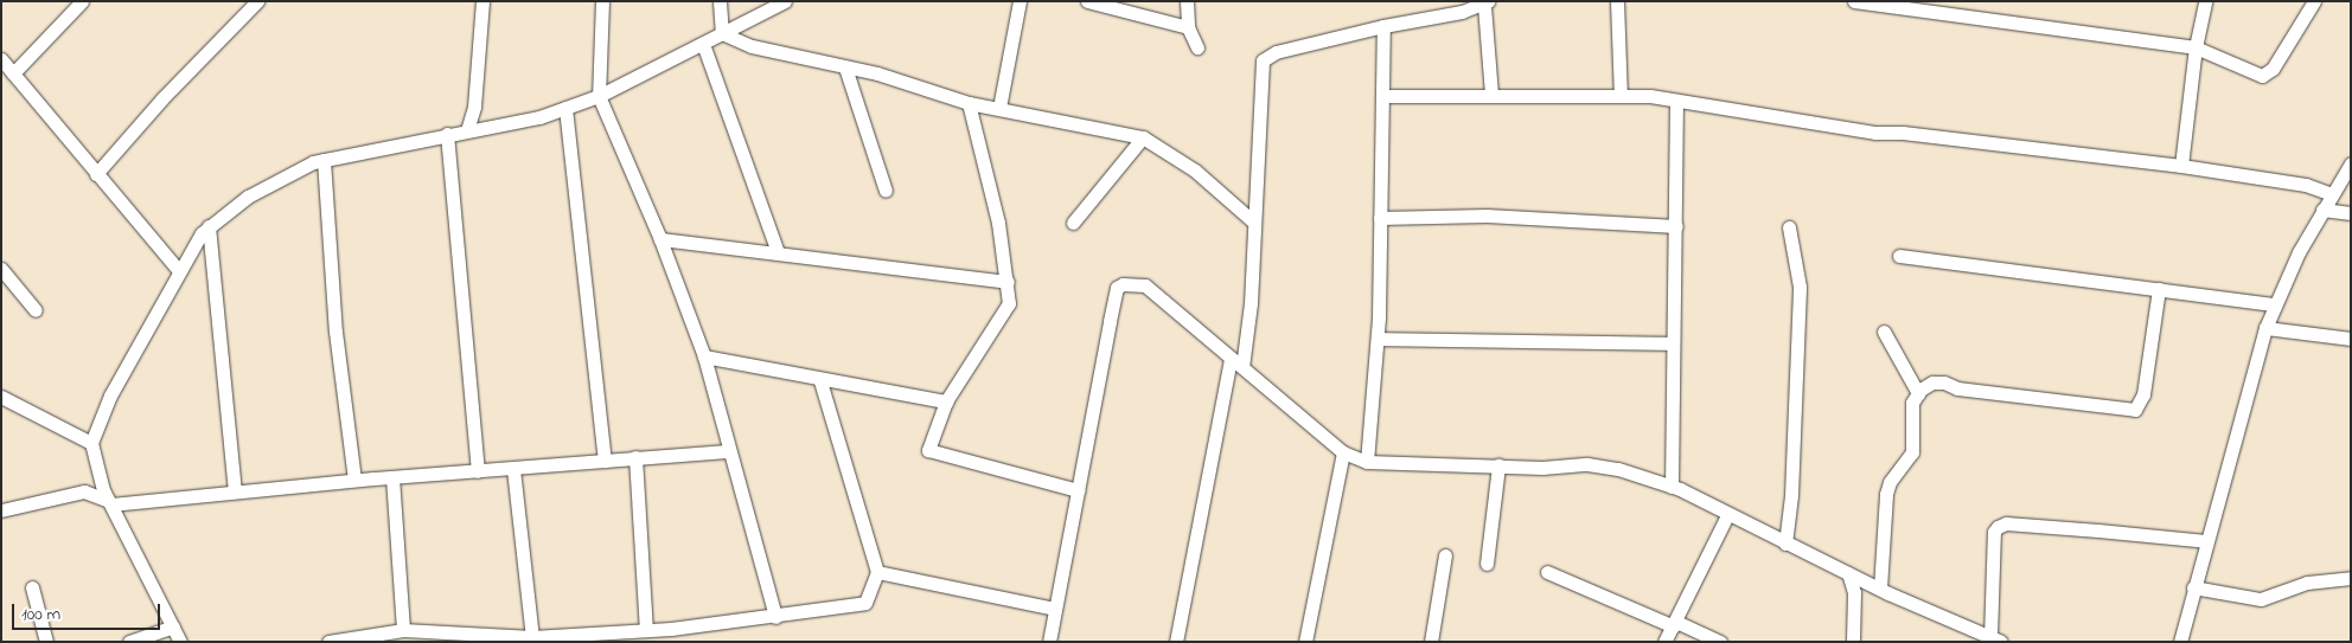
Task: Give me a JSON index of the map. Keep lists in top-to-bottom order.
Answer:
{
  "scale_bar": "100 m"
}
